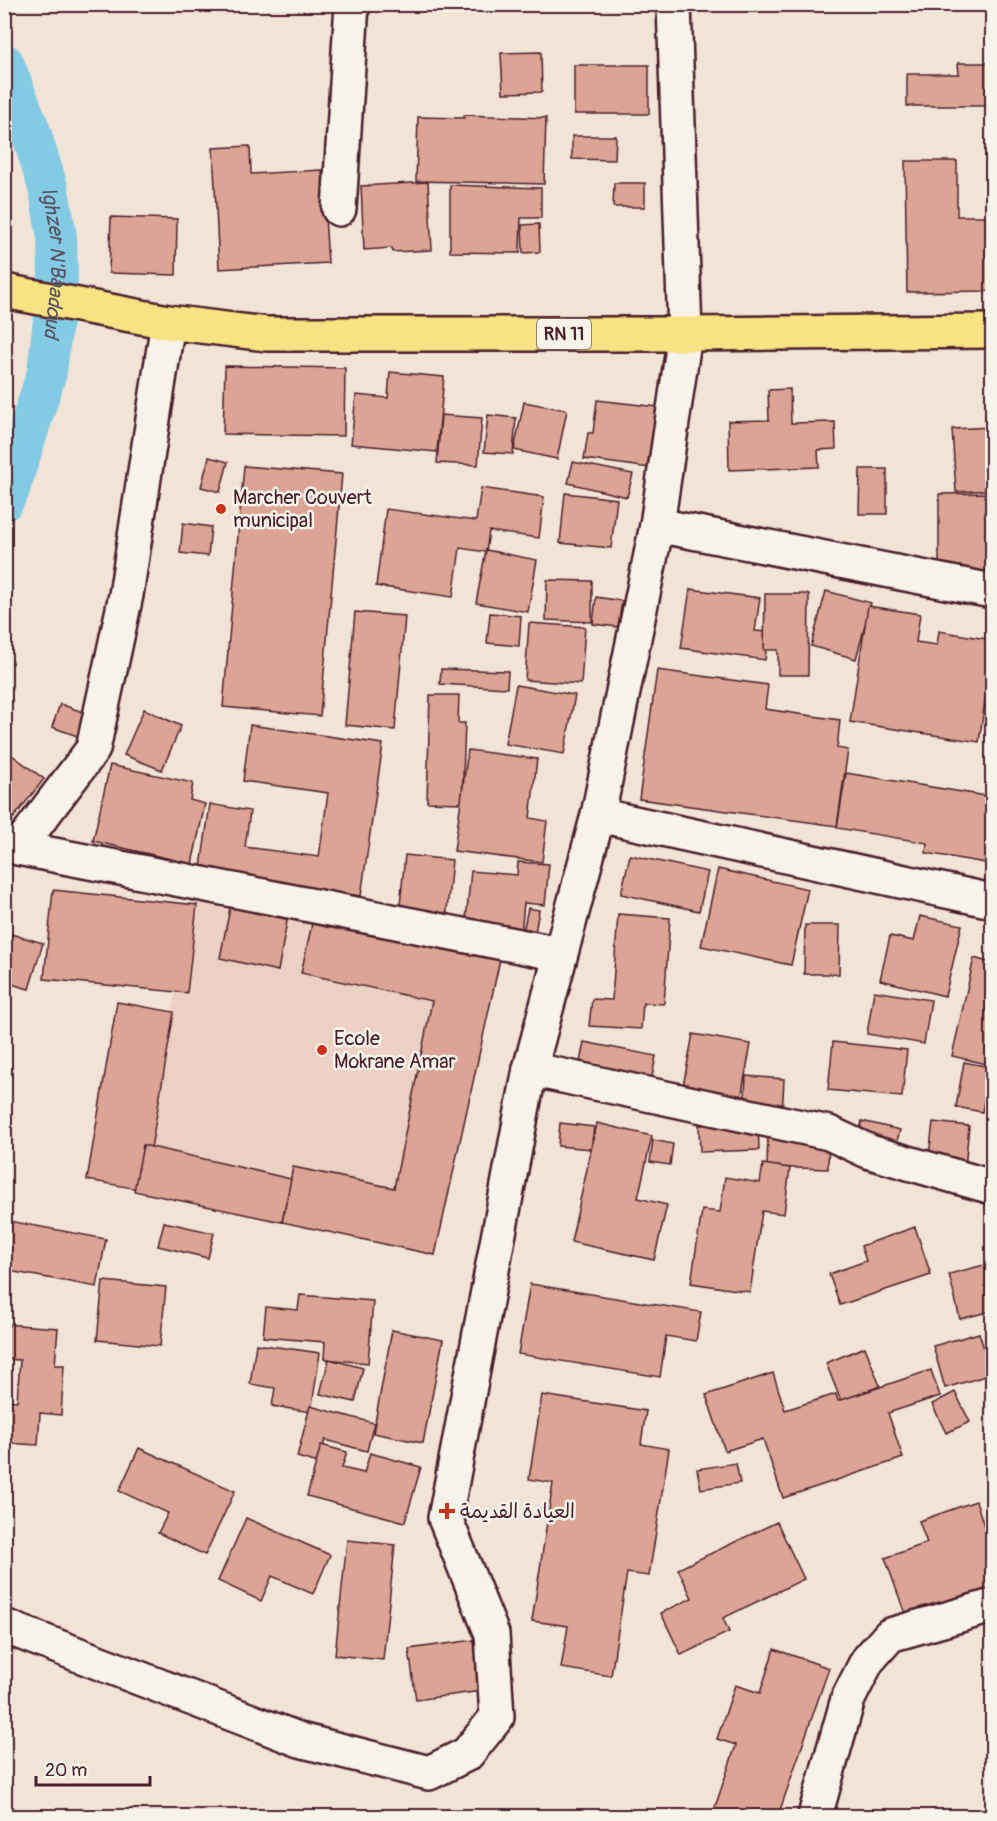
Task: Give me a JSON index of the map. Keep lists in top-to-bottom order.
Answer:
{
  "streets": {
    "main road": ["RN 11"]
  },
  "water": ["Ighzer N'Baadoud"],
  "places": {
    "other": ["Marcher Couvert municipal", "Ecole Mokrane Amar"],
    "health": ["العيادة القديمة"]
  },
  "scale_bar": "20 m"
}
